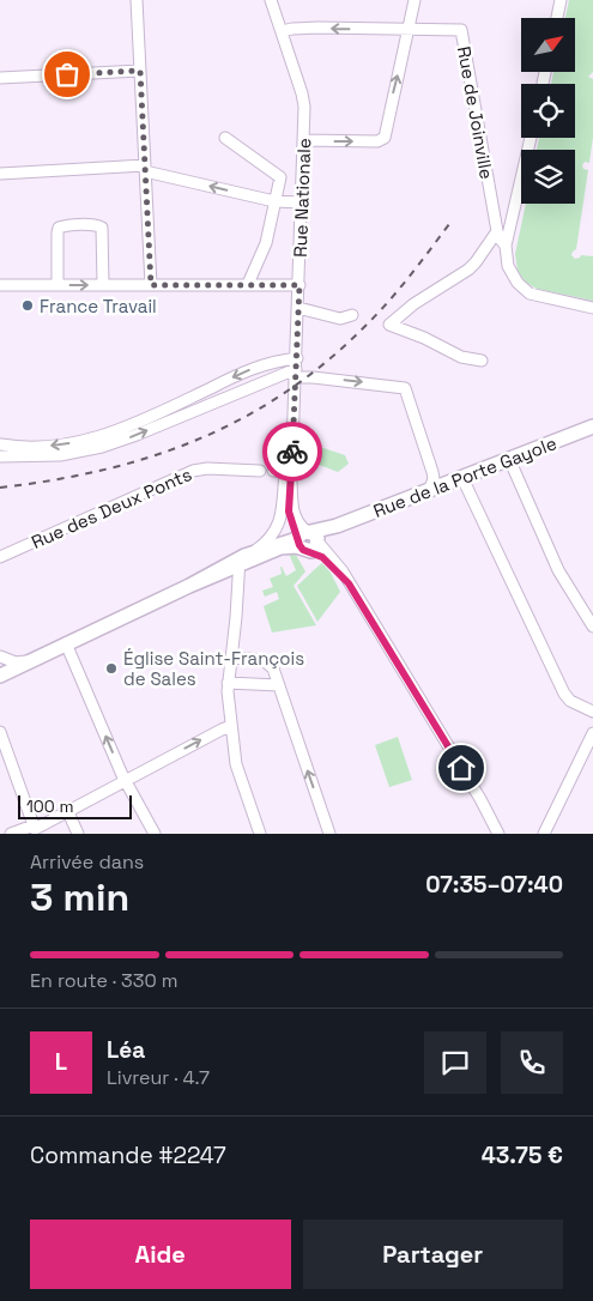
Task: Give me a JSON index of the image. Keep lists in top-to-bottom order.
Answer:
{
  "streets": {
    "main road": ["Rue de la Porte Gayole"],
    "street": ["Rue de Joinville", "Rue Nationale", "Rue des Deux Ponts"]
  },
  "crossings": [
    ["Rue Nationale", "Rue de la Porte Gayole"]
  ],
  "places": ["France Travail", "Église Saint-François de Sales"],
  "scale_bar": "100 m",
  "north": "top right",
  "page": {
    "scale": "100 m",
    "heading": ["3 min", "Arrivée dans", "07:35–07:40"],
    "panel": [
      "Léa",
      "Livreur · 4.7",
      "Commande #2247",
      "43.75 €"
    ],
    "bar": "En route · 330 m",
    "round": "L",
    "buttons": ["Aide", "Partager"]
  }
}
